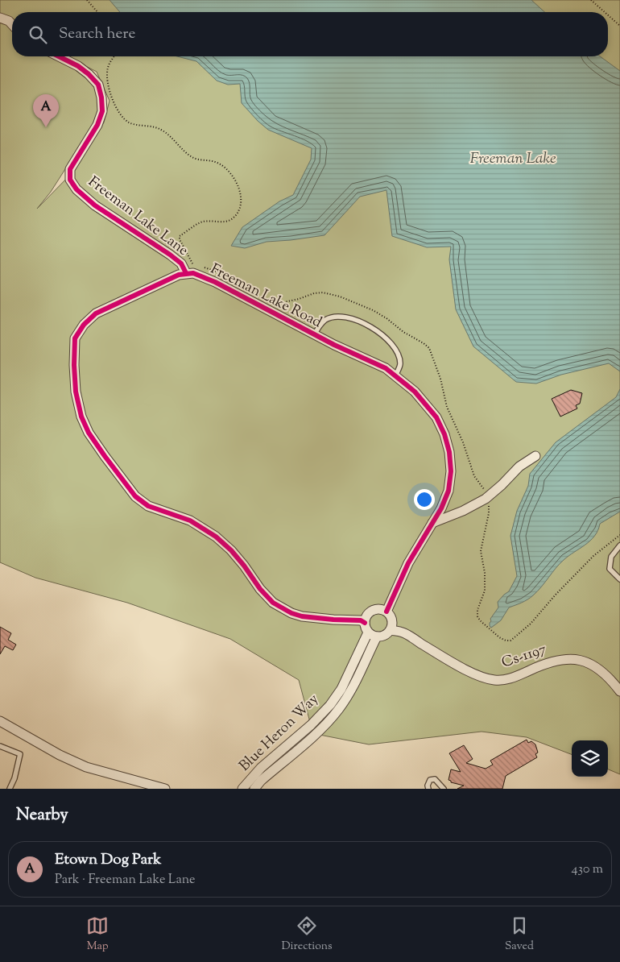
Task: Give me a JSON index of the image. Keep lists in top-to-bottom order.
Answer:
{
  "streets": {
    "street": [
      "Freeman Lake Lane",
      "Freeman Lake Road",
      "Cs-1197",
      "Blue Heron Way"
    ]
  },
  "crossings": [
    ["Freeman Lake Lane", "Freeman Lake Road"],
    ["Freeman Lake Road", "Cs-1197"],
    ["Freeman Lake Road", "Blue Heron Way"],
    ["Cs-1197", "Blue Heron Way"]
  ],
  "water": ["Freeman Lake"],
  "page": {
    "search": "Search here",
    "pins": "A",
    "heading": "Nearby",
    "list": [
      {
        "mark": "A",
        "name": "Etown Dog Park",
        "note": "Park · Freeman Lake Lane",
        "value": "430 m"
      }
    ],
    "nav": ["Map", "Directions", "Saved"]
  }
}
